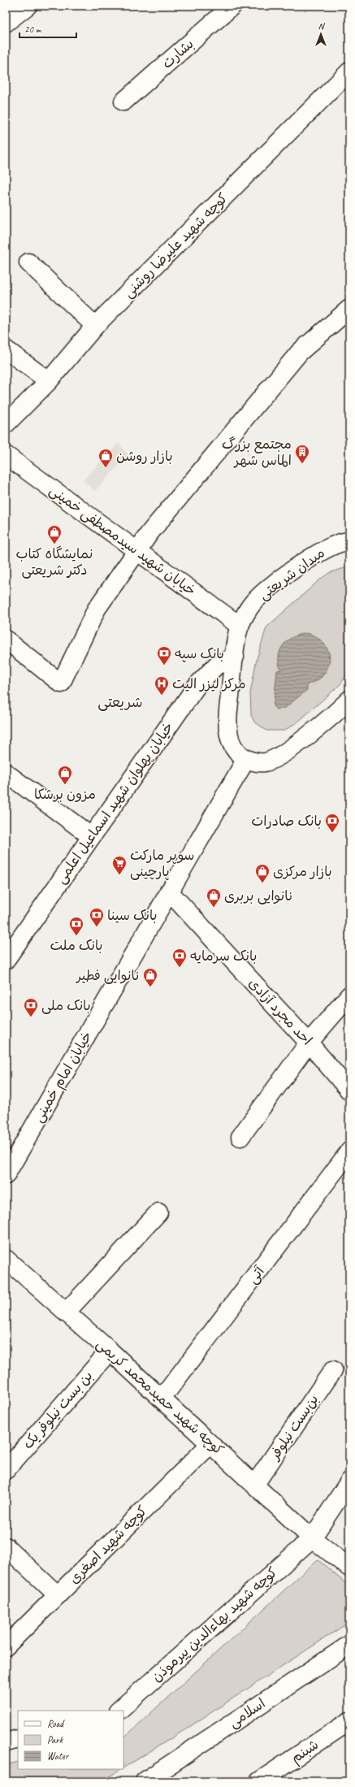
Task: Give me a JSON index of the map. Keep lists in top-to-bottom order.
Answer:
{
  "streets": {
    "street": [
      "بشارت",
      "کوچه شهید علیرضا روشنی",
      "خیابان شهید سیدمصطفی خمینی",
      "میدان شریعتی",
      "خیابان پهلوان شهید اسماعیل اعلمی",
      "احد مجرد آزادی",
      "خیابان امام خمینی",
      "آتی",
      "کوچه شهید حمیدمحمد کریمی",
      "بن بست نیلوفر یک",
      "بن‌بست نیلوفر",
      "کوچه شهید اصغری",
      "کوچه شهید بهاءالدین پیرموذن",
      "اسلامی",
      "شبنم"
    ]
  },
  "crossings": [
    ["خیابان شهید سیدمصطفی خمینی", "میدان شریعتی"],
    ["میدان شریعتی", "خیابان پهلوان شهید اسماعیل اعلمی"],
    ["میدان شریعتی", "خیابان امام خمینی"],
    ["احد مجرد آزادی", "خیابان امام خمینی"],
    ["آتی", "کوچه شهید حمیدمحمد کریمی"],
    ["کوچه شهید حمیدمحمد کریمی", "بن بست نیلوفر یک"],
    ["کوچه شهید حمیدمحمد کریمی", "بن‌بست نیلوفر"],
    ["کوچه شهید حمیدمحمد کریمی", "کوچه شهید اصغری"],
    ["کوچه شهید حمیدمحمد کریمی", "کوچه شهید بهاءالدین پیرموذن"]
  ],
  "districts": ["شریعتی"],
  "places": {
    "building": ["مجتمع بزرگ الماس شهر"],
    "shop": [
      "بازار روشن",
      "نمایشگاه کتاب دکتر شریعتی",
      "مزون برشکا",
      "بازار مرکزی",
      "نانوایی بربری",
      "نانوایی فطیر"
    ],
    "bank": [
      "بانک سپه",
      "بانک صادرات",
      "بانک سینا",
      "بانک ملت",
      "بانک سرمایه",
      "بانک ملی"
    ],
    "hospital": ["مرکز لیزر الیت"],
    "supermarket": ["سوپر مارکت پارچینی"]
  },
  "legend": ["Road", "Park", "Water"],
  "scale_bar": "20 m",
  "north": "top"
}
